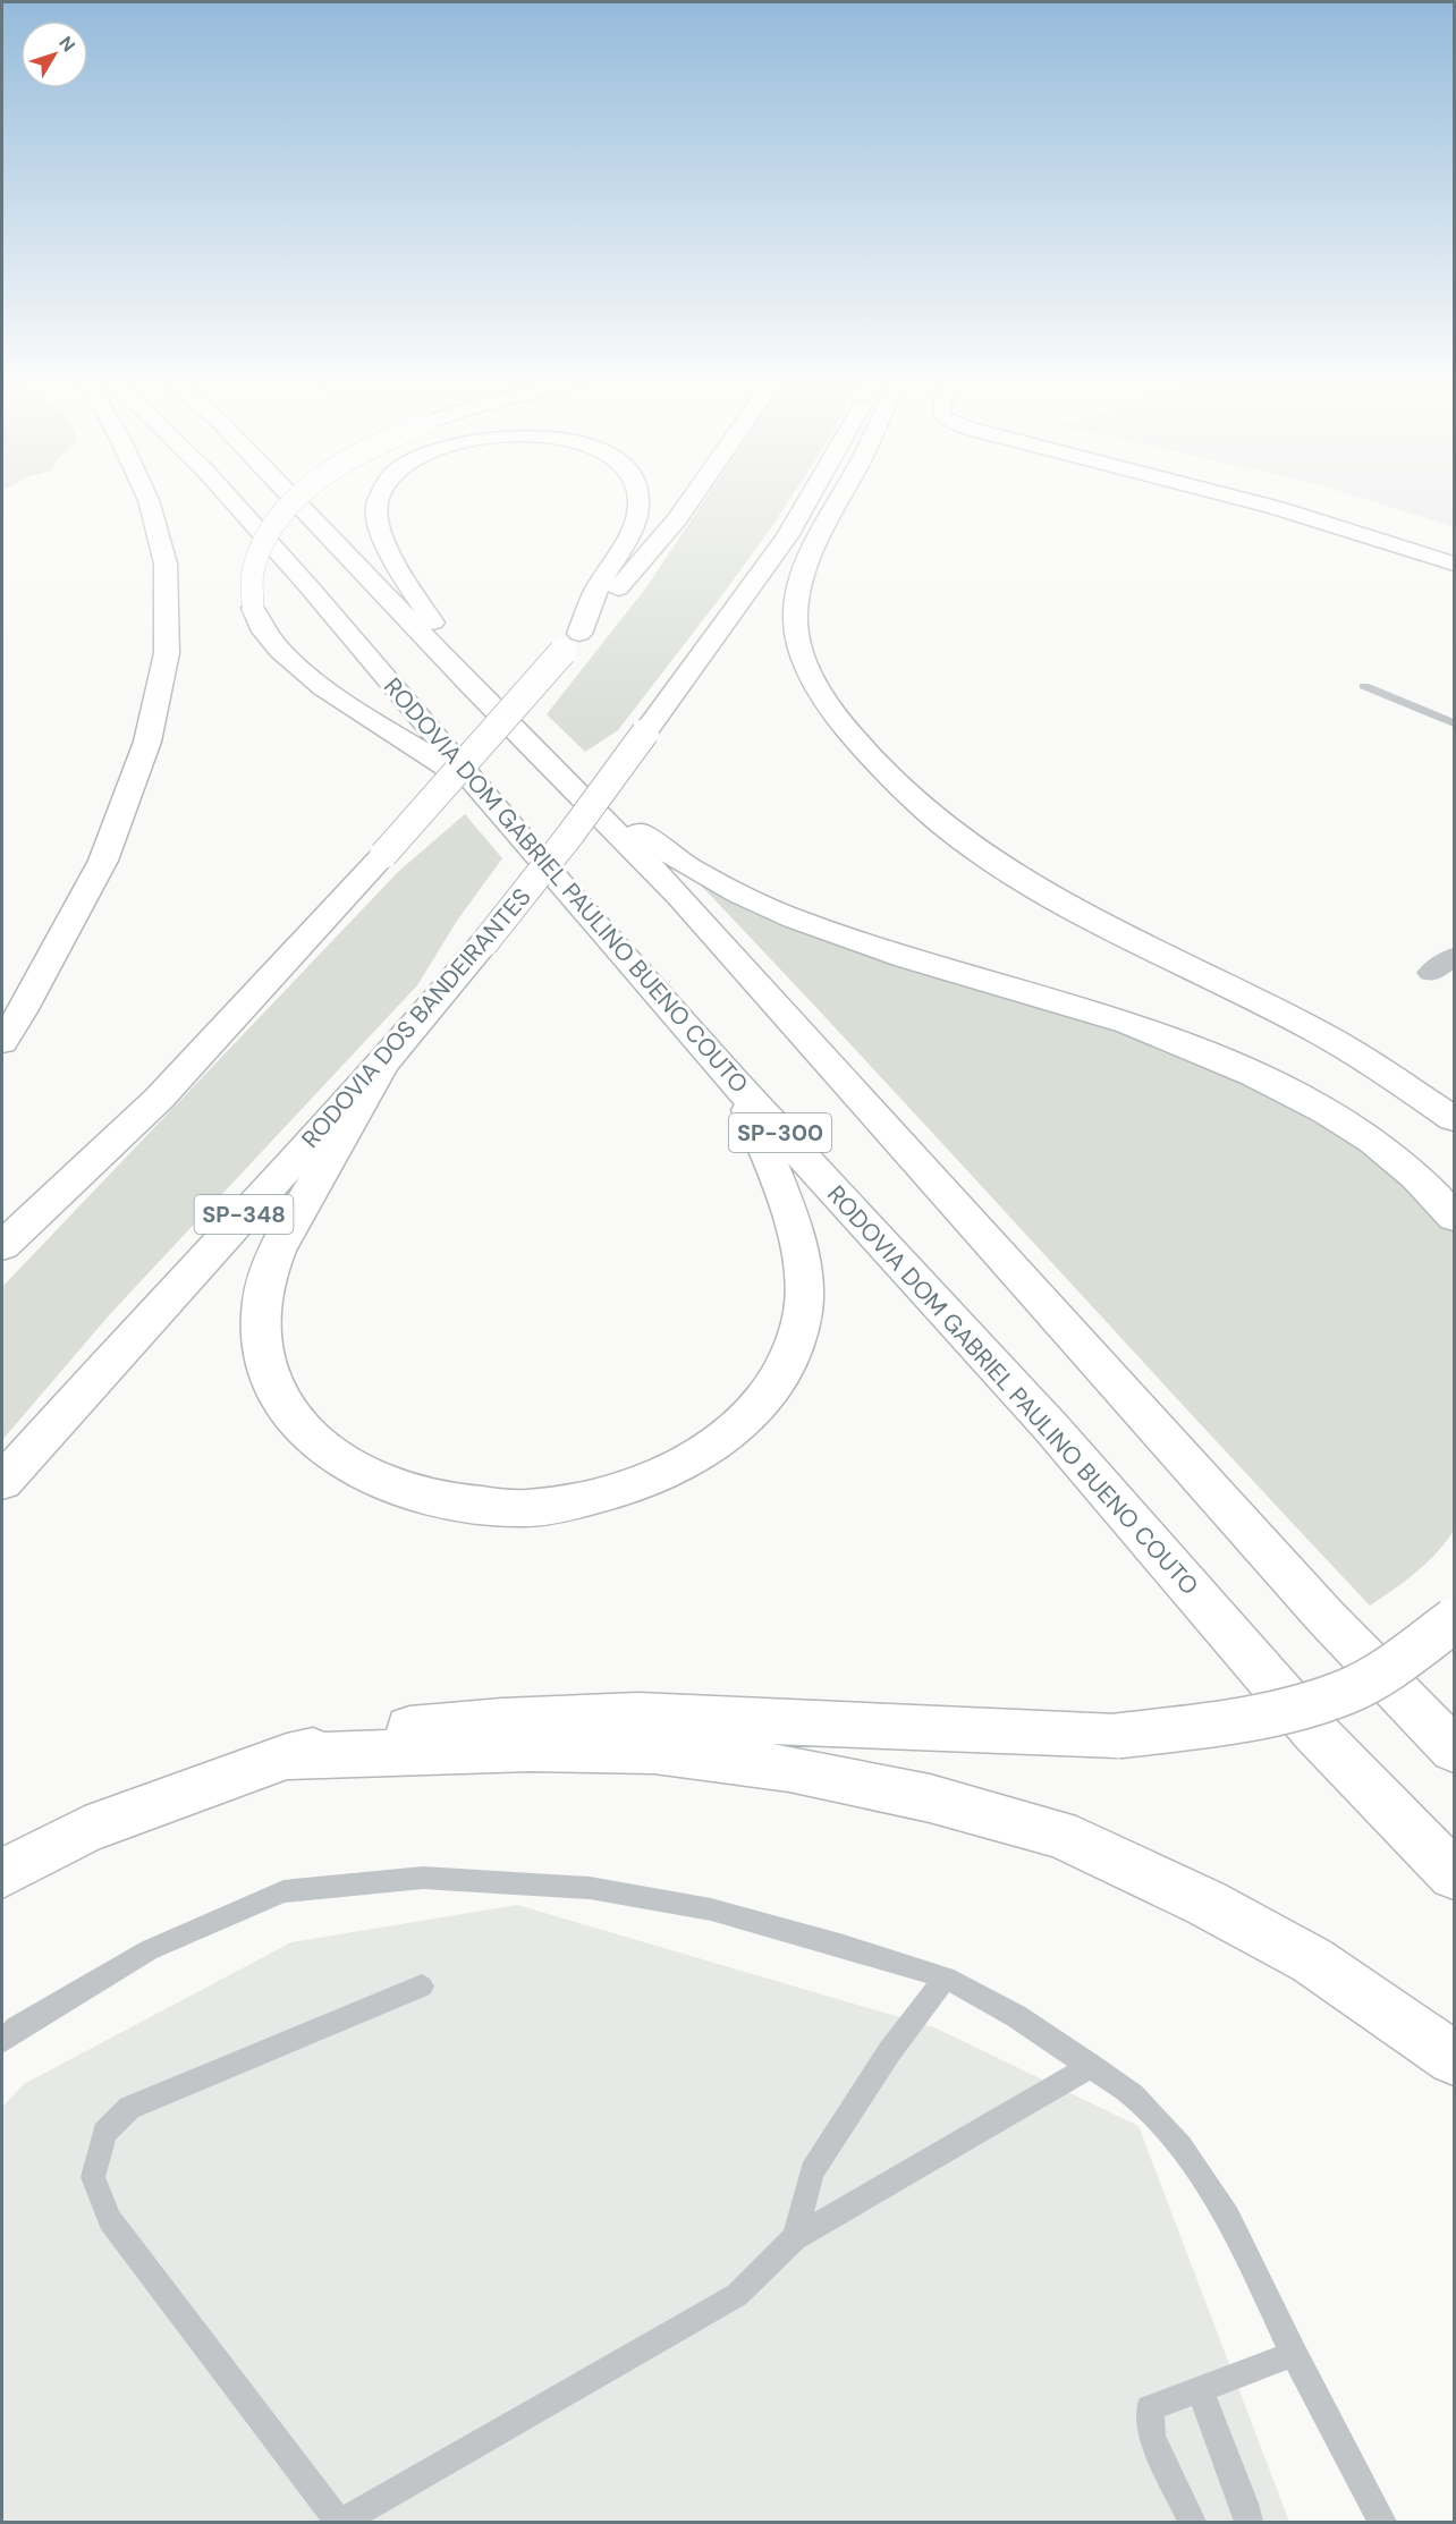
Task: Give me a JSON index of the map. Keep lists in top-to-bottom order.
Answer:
{
  "streets": {
    "main road": [
      "RODOVIA DOM GABRIEL PAULINO BUENO COUTO",
      "RODOVIA DOS BANDEIRANTES",
      "SP-300",
      "SP-348"
    ]
  },
  "north": "top right"
}
